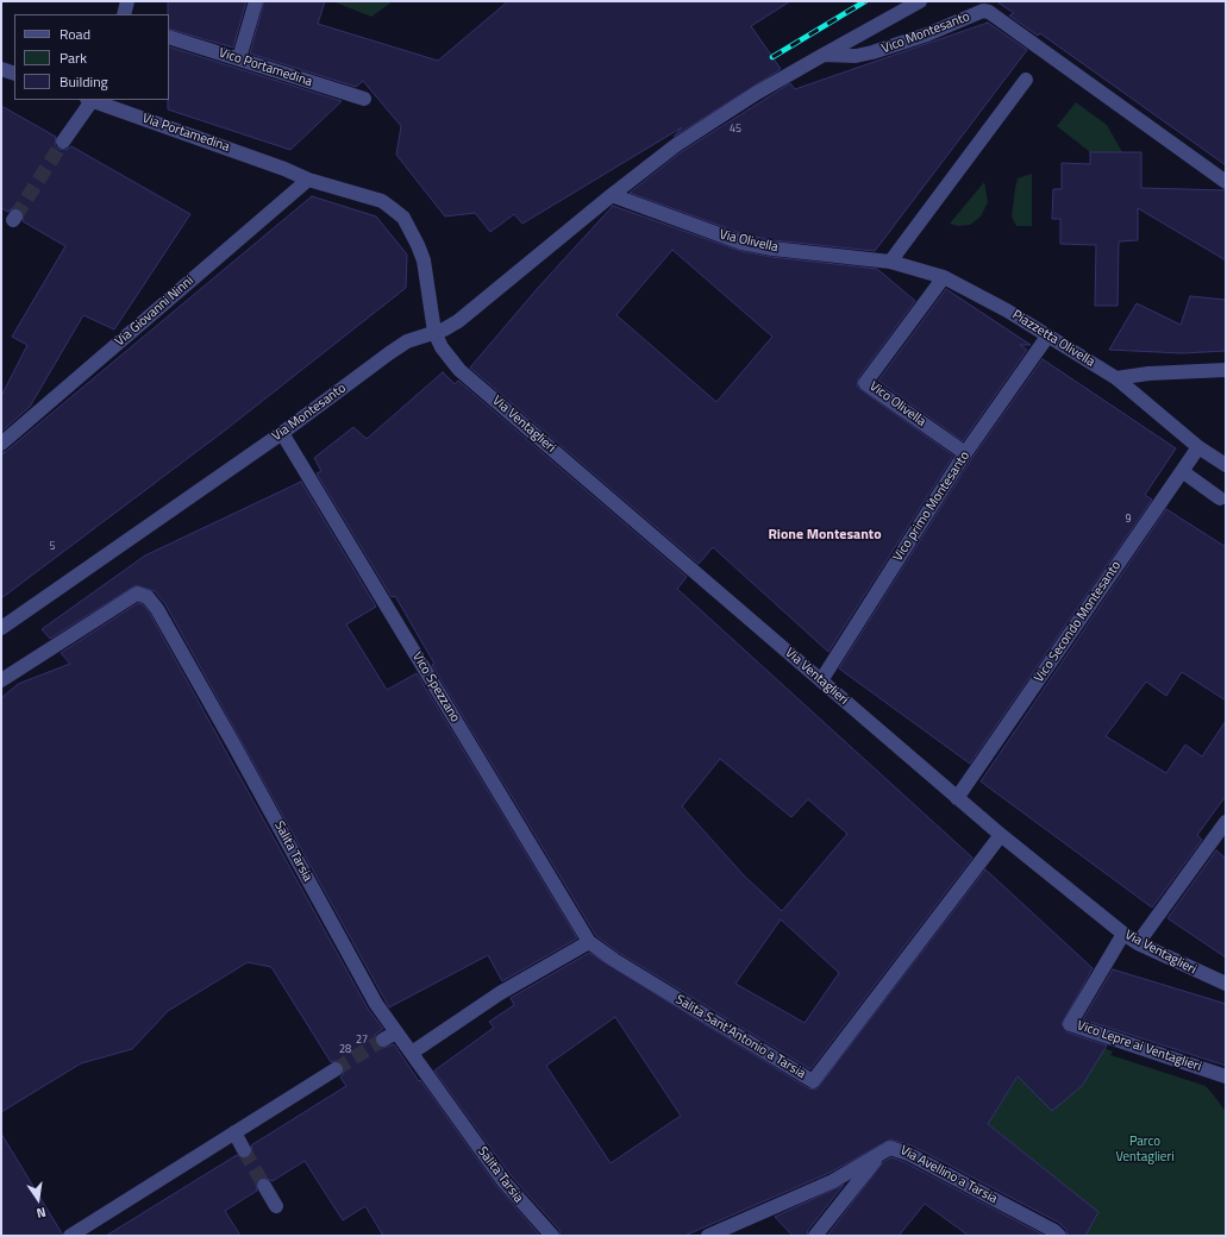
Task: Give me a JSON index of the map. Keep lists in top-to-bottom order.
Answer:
{
  "streets": {
    "street": [
      "Vico Montesanto",
      "Vico Portamedina",
      "Via Portamedina",
      "Via Olivella",
      "Via Giovanni Ninni",
      "Piazzetta Olivella",
      "Vico Olivella",
      "Via Montesanto",
      "Via Ventaglieri",
      "Vico primo Montesanto",
      "Vico Secondo Montesanto",
      "Vico Spezzano",
      "Salita Tarsia",
      "Salita Sant'Antonio a Tarsia",
      "Vico Lepre ai Ventaglieri",
      "Via Avellino a Tarsia"
    ]
  },
  "crossings": [
    ["Via Portamedina", "Via Giovanni Ninni"],
    ["Via Portamedina", "Via Montesanto"],
    ["Via Portamedina", "Via Ventaglieri"],
    ["Via Olivella", "Piazzetta Olivella"],
    ["Via Olivella", "Via Montesanto"],
    ["Piazzetta Olivella", "Vico Olivella"],
    ["Piazzetta Olivella", "Vico primo Montesanto"],
    ["Piazzetta Olivella", "Vico Secondo Montesanto"],
    ["Vico Olivella", "Vico primo Montesanto"],
    ["Via Montesanto", "Via Ventaglieri"],
    ["Via Montesanto", "Vico Spezzano"],
    ["Via Ventaglieri", "Vico primo Montesanto"],
    ["Via Ventaglieri", "Vico Secondo Montesanto"],
    ["Via Ventaglieri", "Salita Sant'Antonio a Tarsia"],
    ["Via Ventaglieri", "Vico Lepre ai Ventaglieri"],
    ["Vico Spezzano", "Salita Sant'Antonio a Tarsia"]
  ],
  "districts": ["Rione Montesanto"],
  "parks": ["Parco Ventaglieri"],
  "house_numbers": [
    "45",
    "9",
    "5",
    "27",
    "28"
  ],
  "legend": ["Road", "Park", "Building"],
  "north": "bottom"
}
